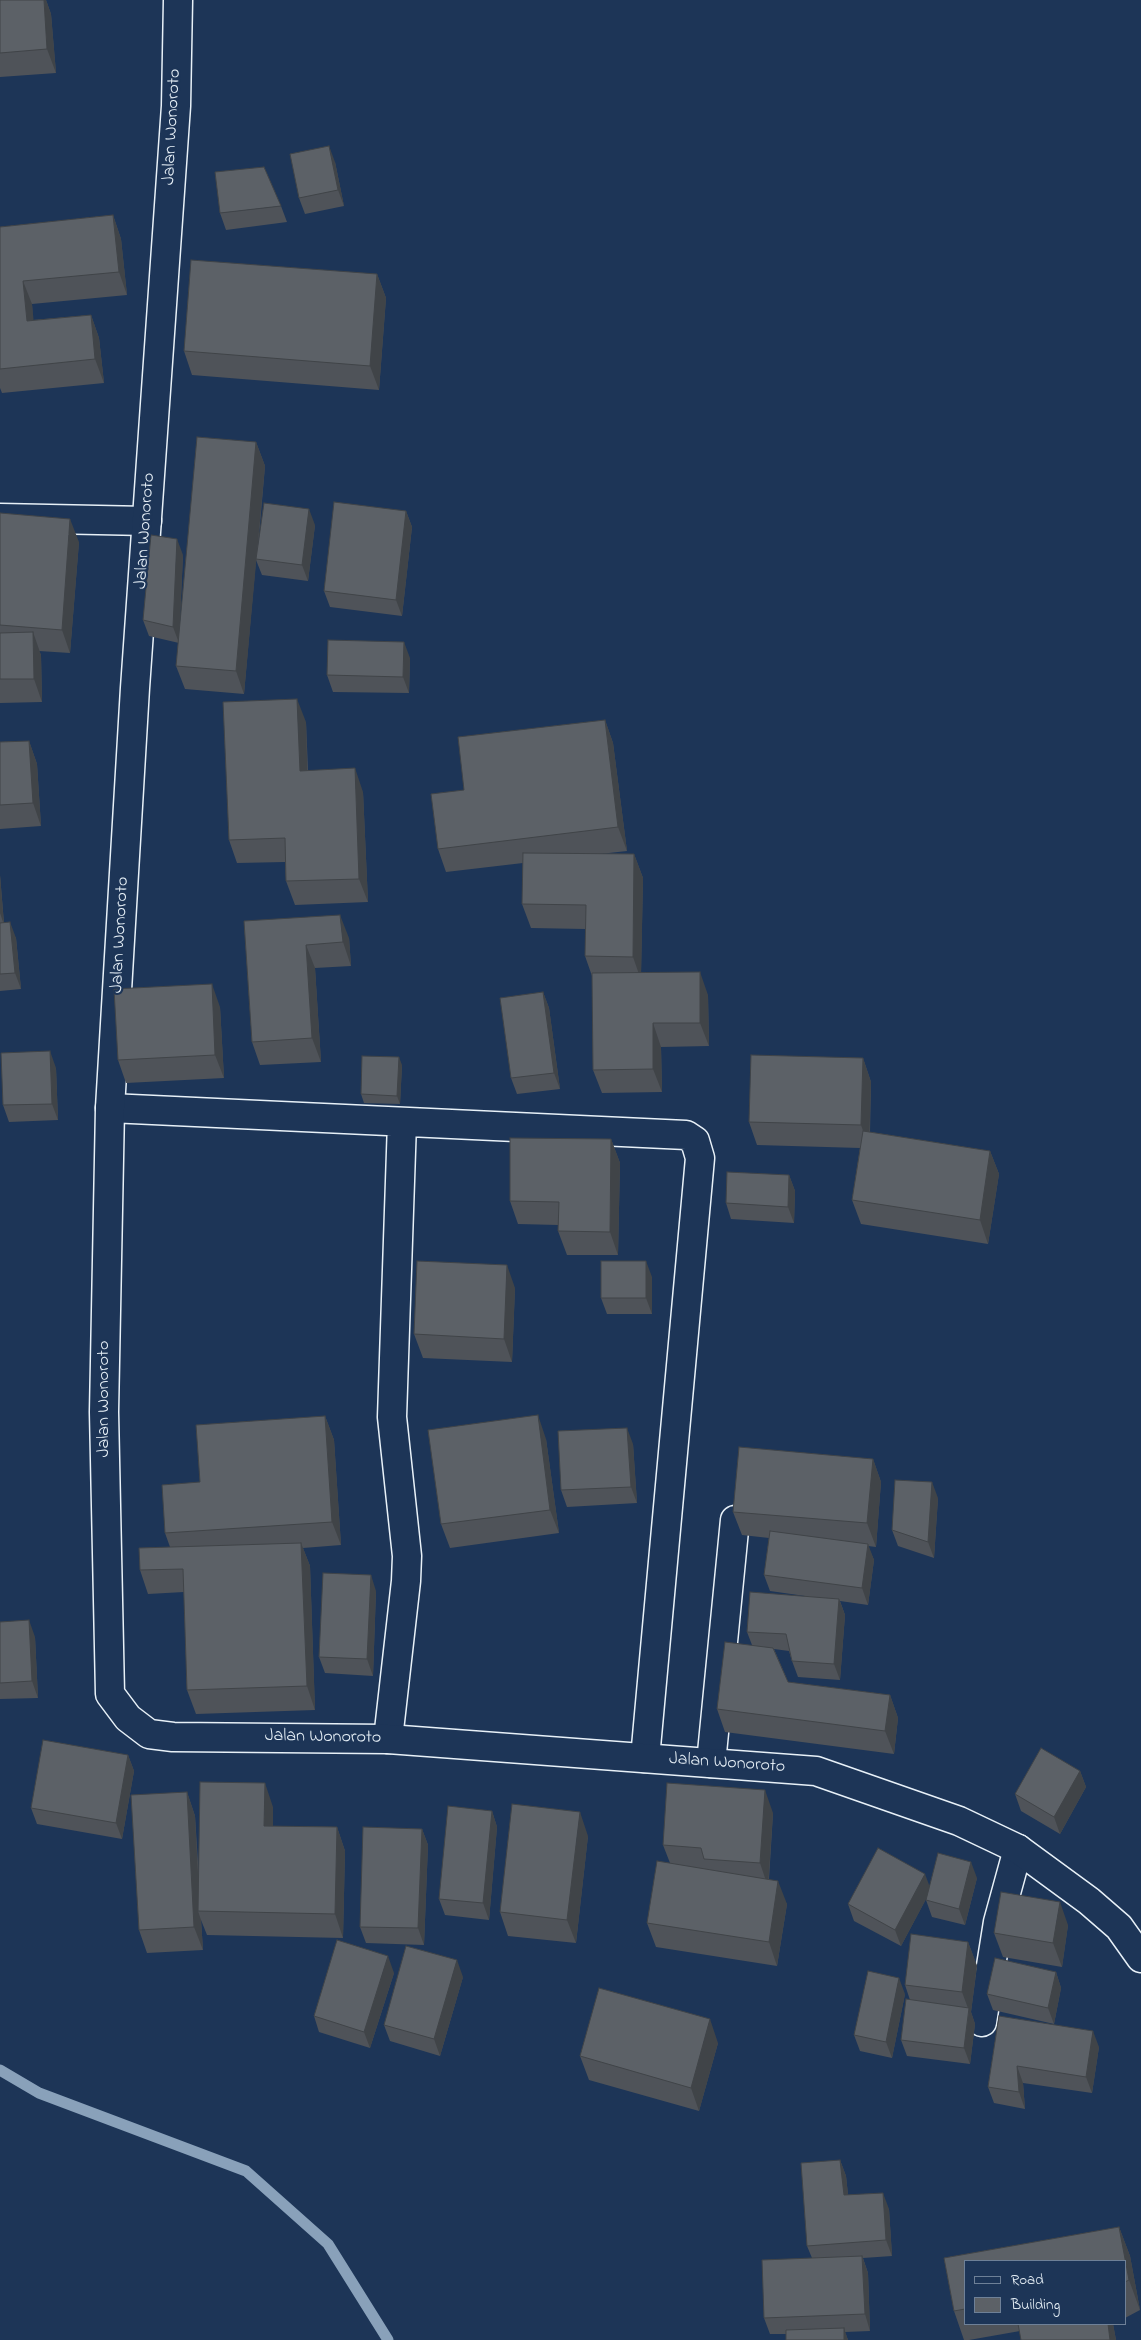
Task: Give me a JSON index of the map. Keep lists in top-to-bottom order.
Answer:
{
  "streets": {
    "street": ["Jalan Wonoroto"]
  },
  "legend": ["Road", "Building"]
}
